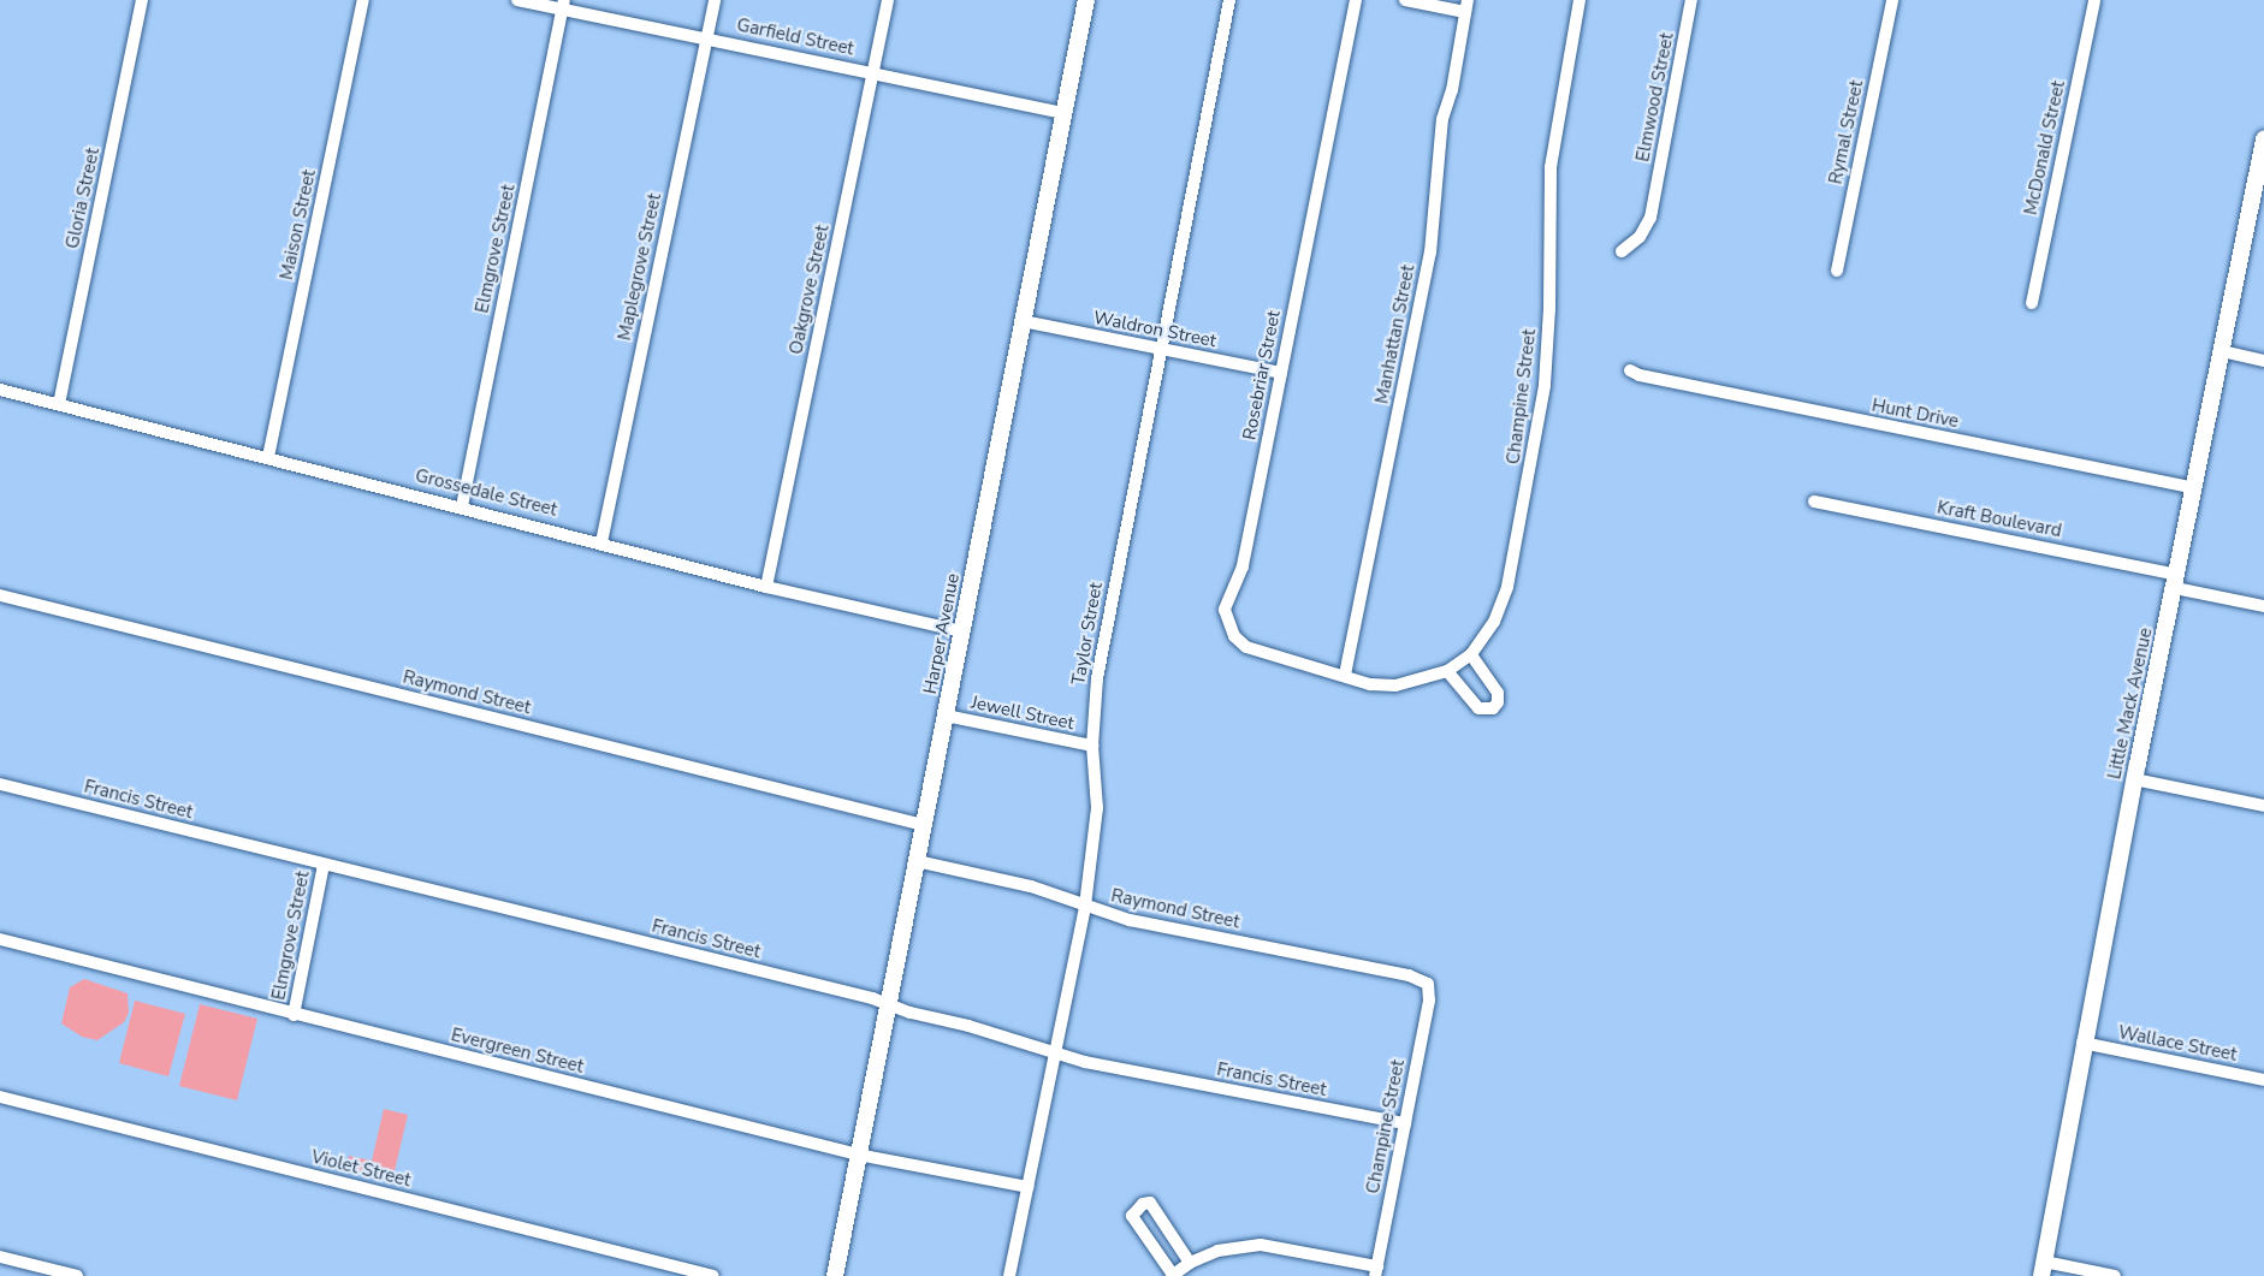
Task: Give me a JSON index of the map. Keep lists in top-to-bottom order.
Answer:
{
  "streets": {
    "main road": ["Harper Avenue", "Little Mack Avenue"],
    "street": [
      "Garfield Street",
      "Elmwood Street",
      "Rymal Street",
      "McDonald Street",
      "Gloria Street",
      "Maison Street",
      "Elmgrove Street",
      "Maplegrove Street",
      "Oakgrove Street",
      "Waldron Street",
      "Manhattan Street",
      "Rosebriar Street",
      "Champine Street",
      "Hunt Drive",
      "Grossedale Street",
      "Kraft Boulevard",
      "Taylor Street",
      "Raymond Street",
      "Jewell Street",
      "Francis Street",
      "Wallace Street",
      "Evergreen Street",
      "Violet Street"
    ]
  },
  "crossings": [
    ["Garfield Street", "Elmgrove Street"],
    ["Garfield Street", "Maplegrove Street"],
    ["Garfield Street", "Oakgrove Street"],
    ["Garfield Street", "Harper Avenue"],
    ["Gloria Street", "Grossedale Street"],
    ["Maison Street", "Grossedale Street"],
    ["Elmgrove Street", "Grossedale Street"],
    ["Elmgrove Street", "Francis Street"],
    ["Elmgrove Street", "Evergreen Street"],
    ["Maplegrove Street", "Grossedale Street"],
    ["Oakgrove Street", "Grossedale Street"],
    ["Waldron Street", "Rosebriar Street"],
    ["Waldron Street", "Harper Avenue"],
    ["Waldron Street", "Taylor Street"],
    ["Manhattan Street", "Rosebriar Street"],
    ["Manhattan Street", "Champine Street"],
    ["Rosebriar Street", "Champine Street"],
    ["Champine Street", "Raymond Street"],
    ["Champine Street", "Francis Street"],
    ["Hunt Drive", "Little Mack Avenue"],
    ["Grossedale Street", "Harper Avenue"],
    ["Kraft Boulevard", "Little Mack Avenue"],
    ["Harper Avenue", "Raymond Street"],
    ["Harper Avenue", "Jewell Street"],
    ["Harper Avenue", "Francis Street"],
    ["Harper Avenue", "Evergreen Street"],
    ["Taylor Street", "Raymond Street"],
    ["Taylor Street", "Jewell Street"],
    ["Taylor Street", "Francis Street"],
    ["Taylor Street", "Evergreen Street"],
    ["Little Mack Avenue", "Wallace Street"]
  ]
}
